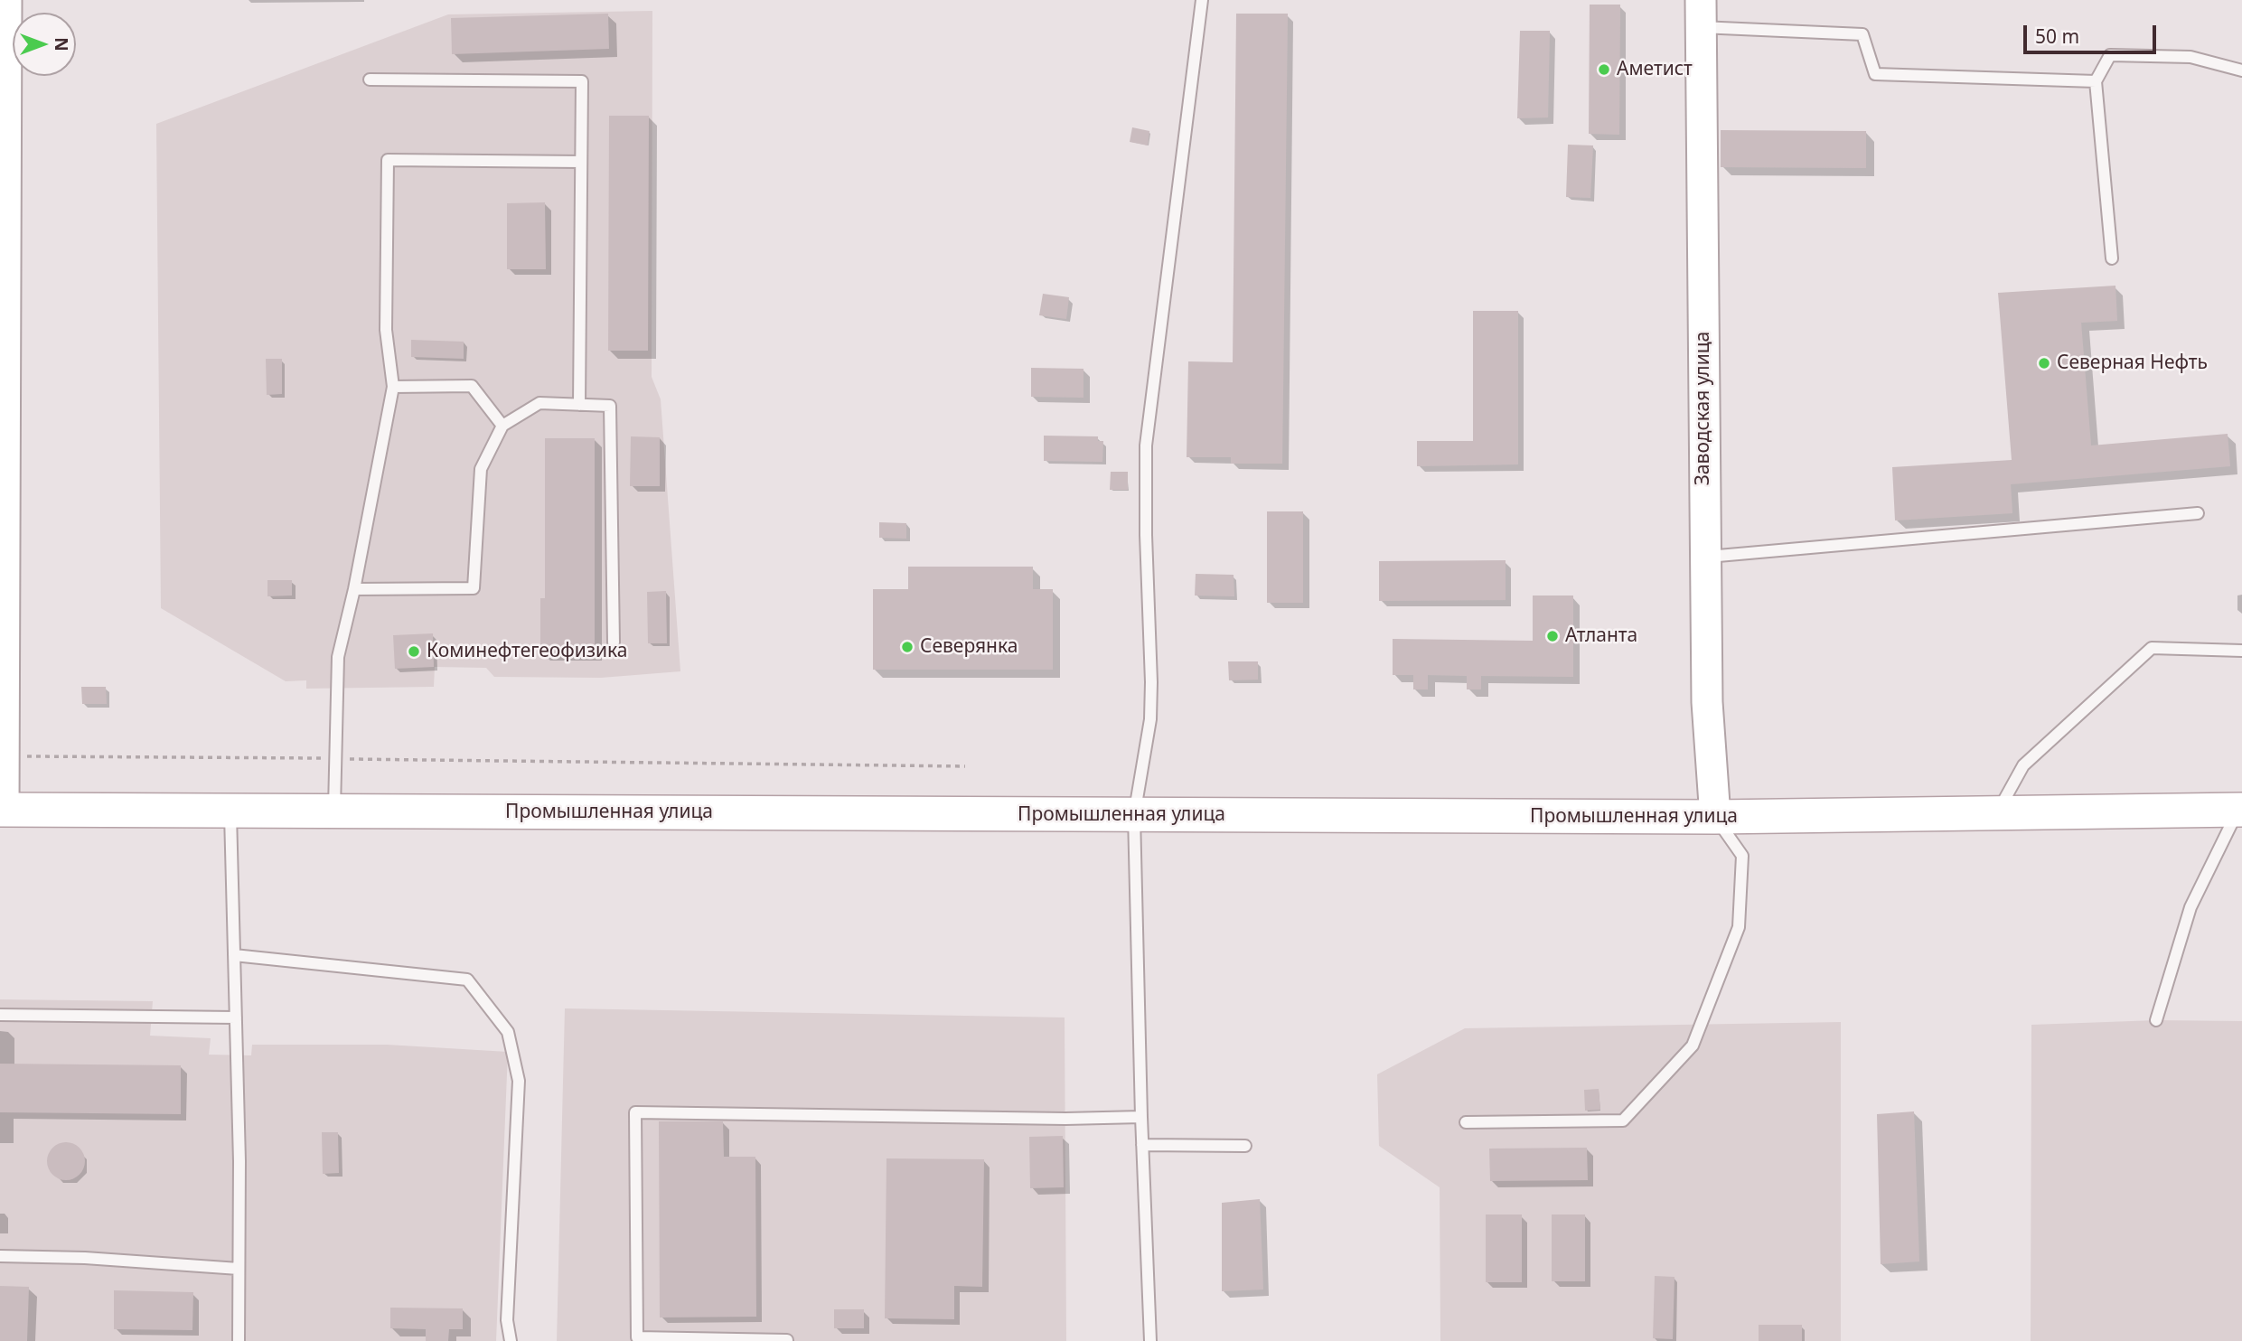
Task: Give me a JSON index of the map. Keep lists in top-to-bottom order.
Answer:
{
  "streets": {
    "main road": ["Промышленная улица"],
    "street": ["Заводская улица"]
  },
  "crossings": [
    ["Заводская улица", "Промышленная улица"]
  ],
  "places": [
    "Аметист",
    "Северная Нефть",
    "Атланта",
    "Северянка",
    "Коминефтегеофизика"
  ],
  "scale_bar": "50 m",
  "north": "right"
}
